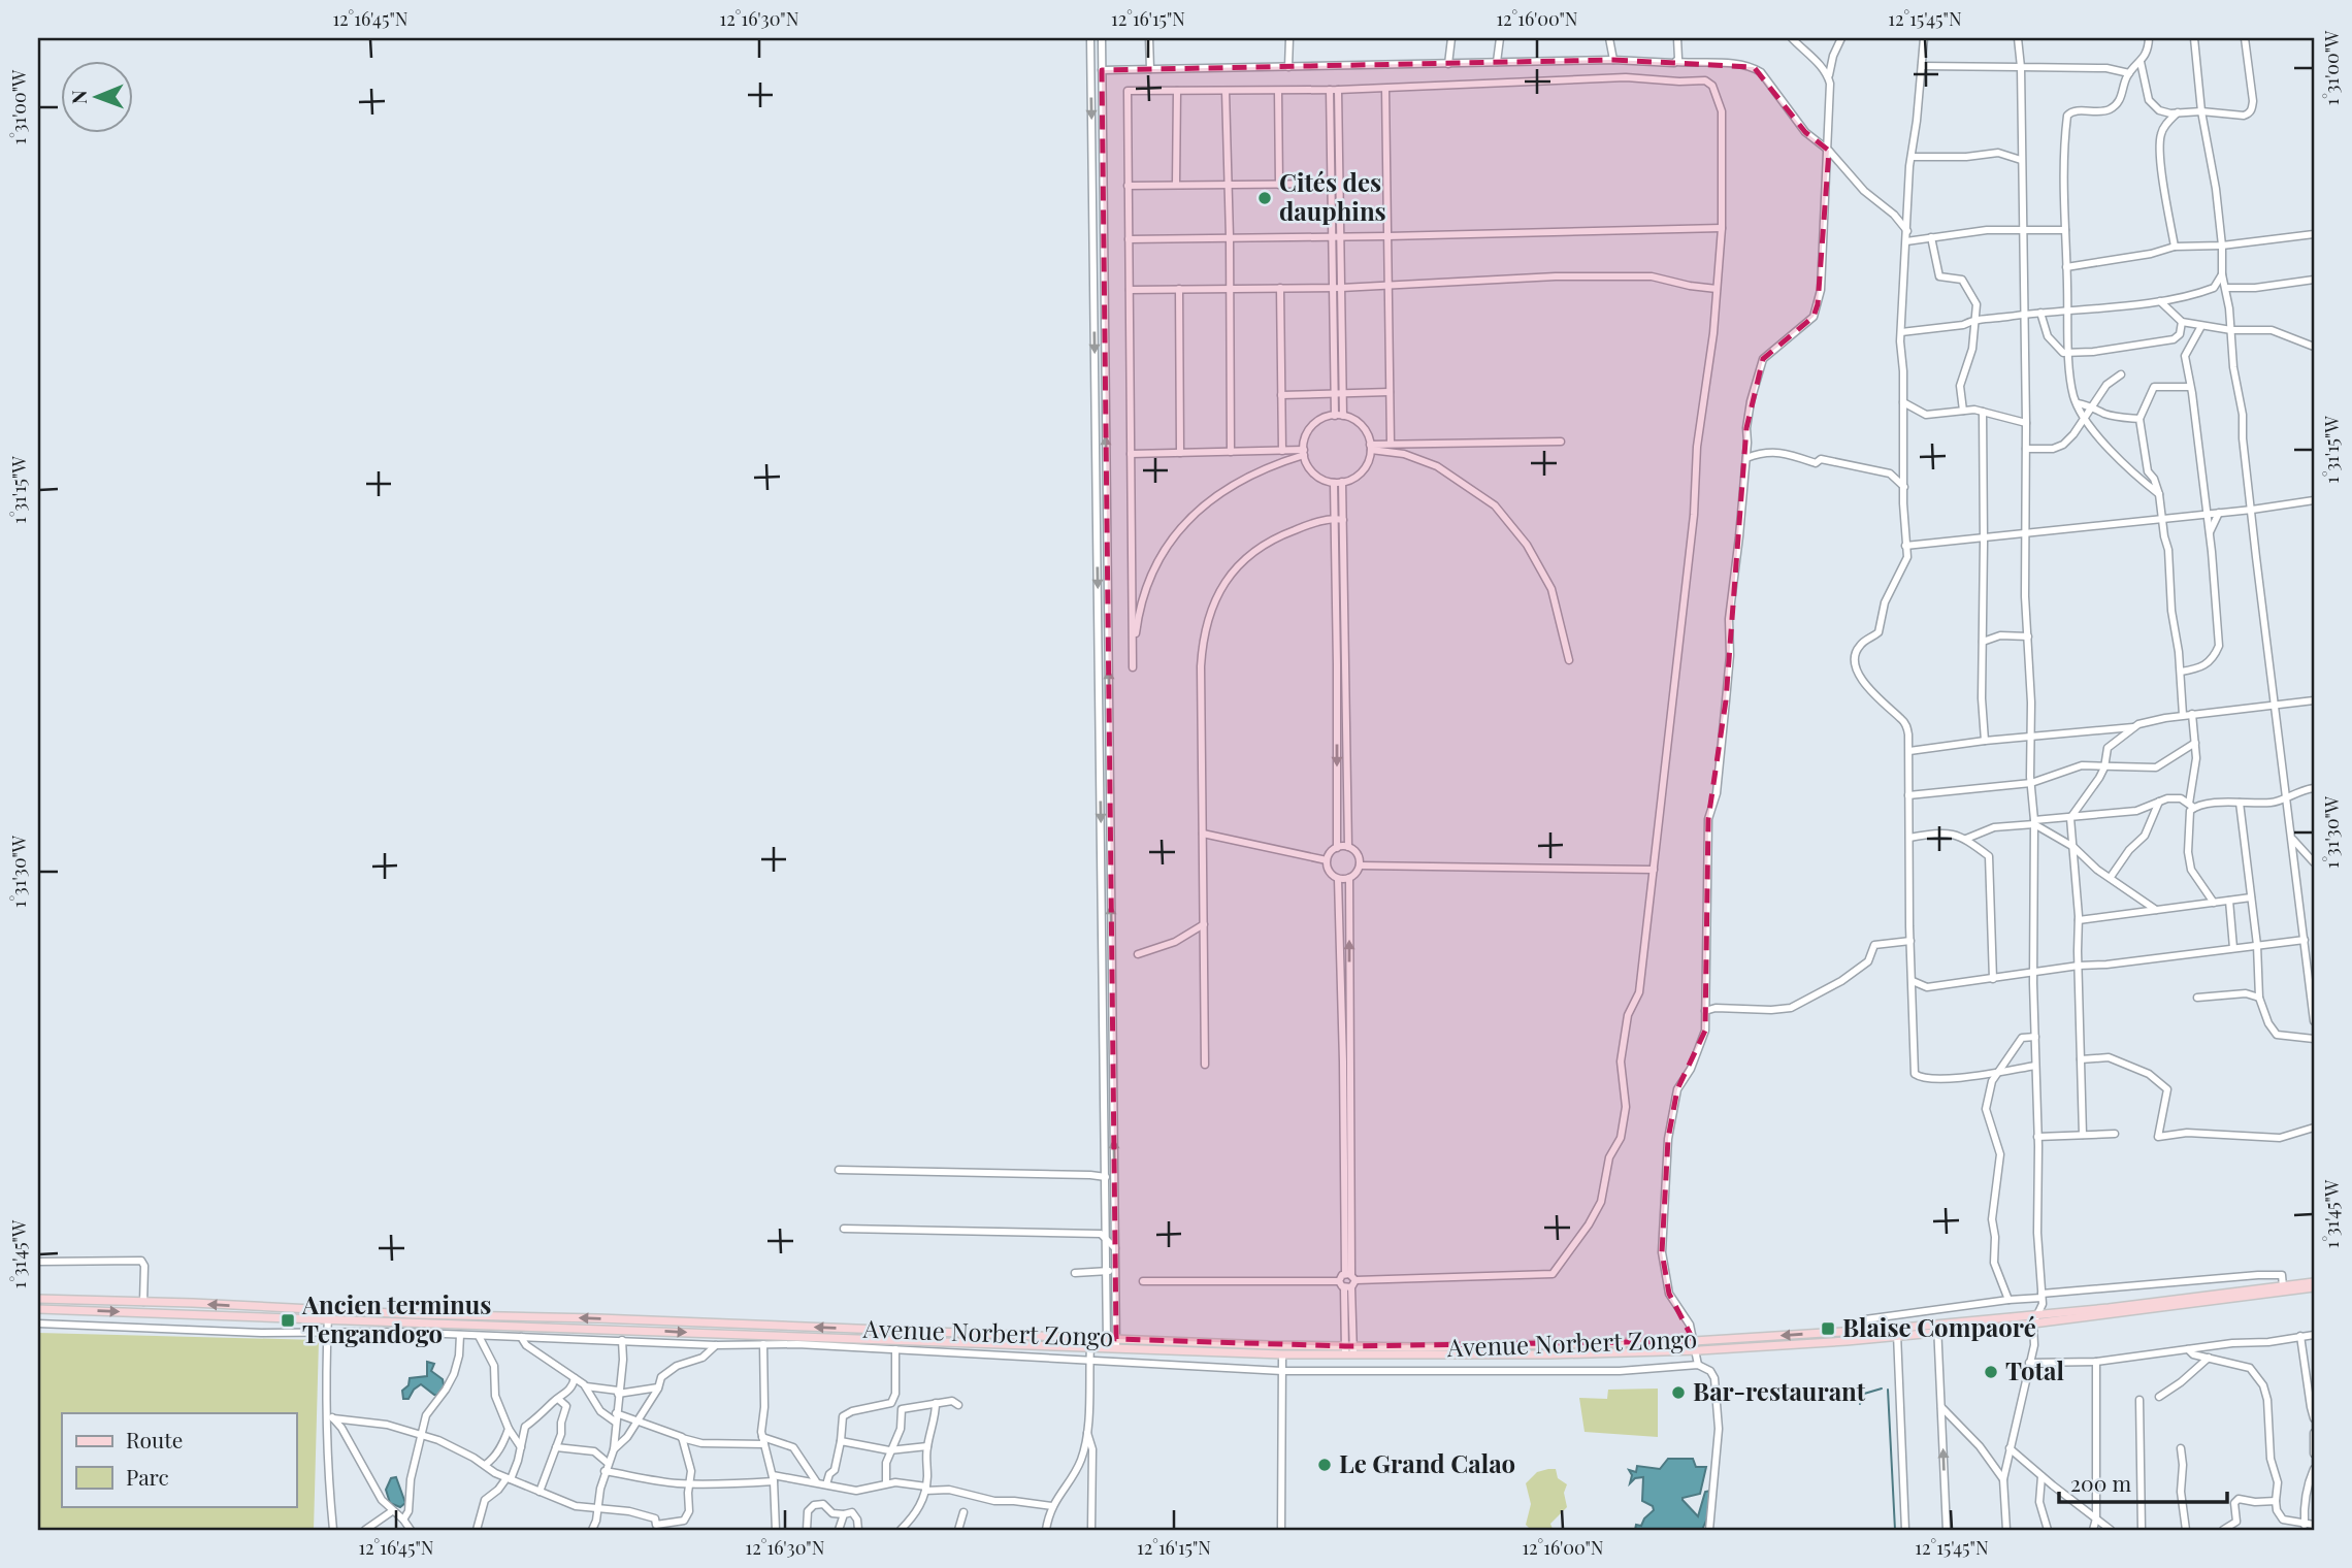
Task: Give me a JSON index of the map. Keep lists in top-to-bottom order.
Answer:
{
  "streets": {
    "main road": ["Avenue Norbert Zongo"]
  },
  "places": {
    "other": [
      "Cités des dauphins",
      "Total",
      "Bar-restaurant",
      "Le Grand Calao"
    ],
    "transit": ["Ancien terminus Tengandogo", "Blaise Compaoré"]
  },
  "legend": ["Route", "Parc"],
  "scale_bar": "200 m",
  "north": "left",
  "coordinates": [
    "12°16'45\"N",
    "12°16'30\"N",
    "12°16'15\"N",
    "12°16'00\"N",
    "12°15'45\"N",
    "1°31'00\"W",
    "1°31'15\"W",
    "1°31'30\"W",
    "1°31'45\"W"
  ]
}
